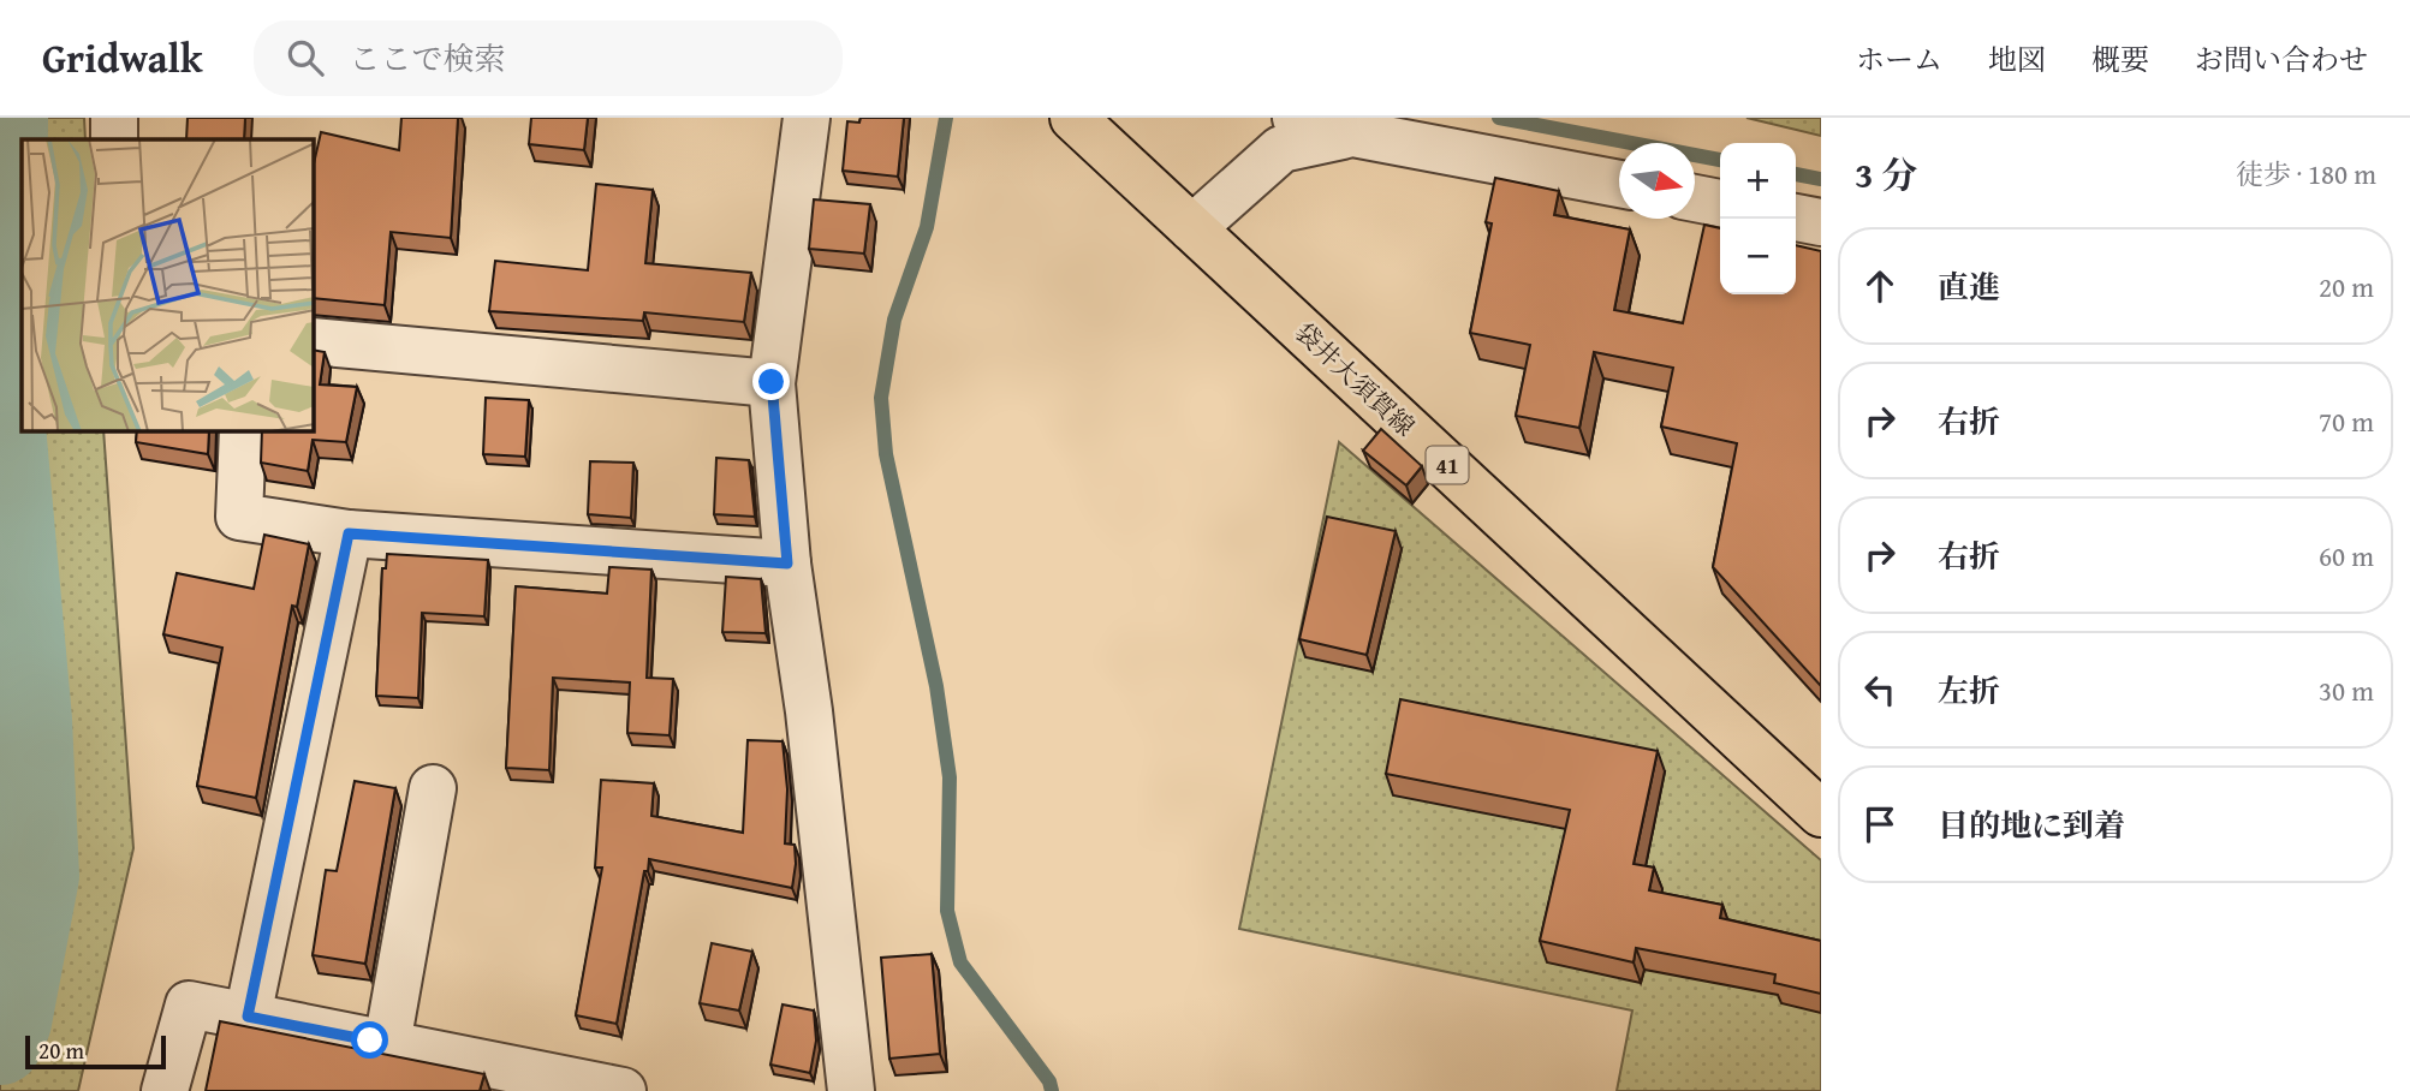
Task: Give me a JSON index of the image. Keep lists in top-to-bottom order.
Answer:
{
  "streets": {
    "main road": ["袋井大須賀線", "41"]
  },
  "scale_bar": "20 m",
  "north": "right",
  "page": {
    "header": "Gridwalk",
    "search": "ここで検索",
    "nav": [
      "ホーム",
      "地図",
      "概要",
      "お問い合わせ"
    ],
    "heading": ["3 分", "徒歩 · 180 m"],
    "map_buttons": ["+", "−"],
    "list": [
      ["直進", "20 m"],
      ["右折", "70 m"],
      ["右折", "60 m"],
      ["左折", "30 m"],
      "目的地に到着"
    ],
    "scale": "20 m"
  }
}
